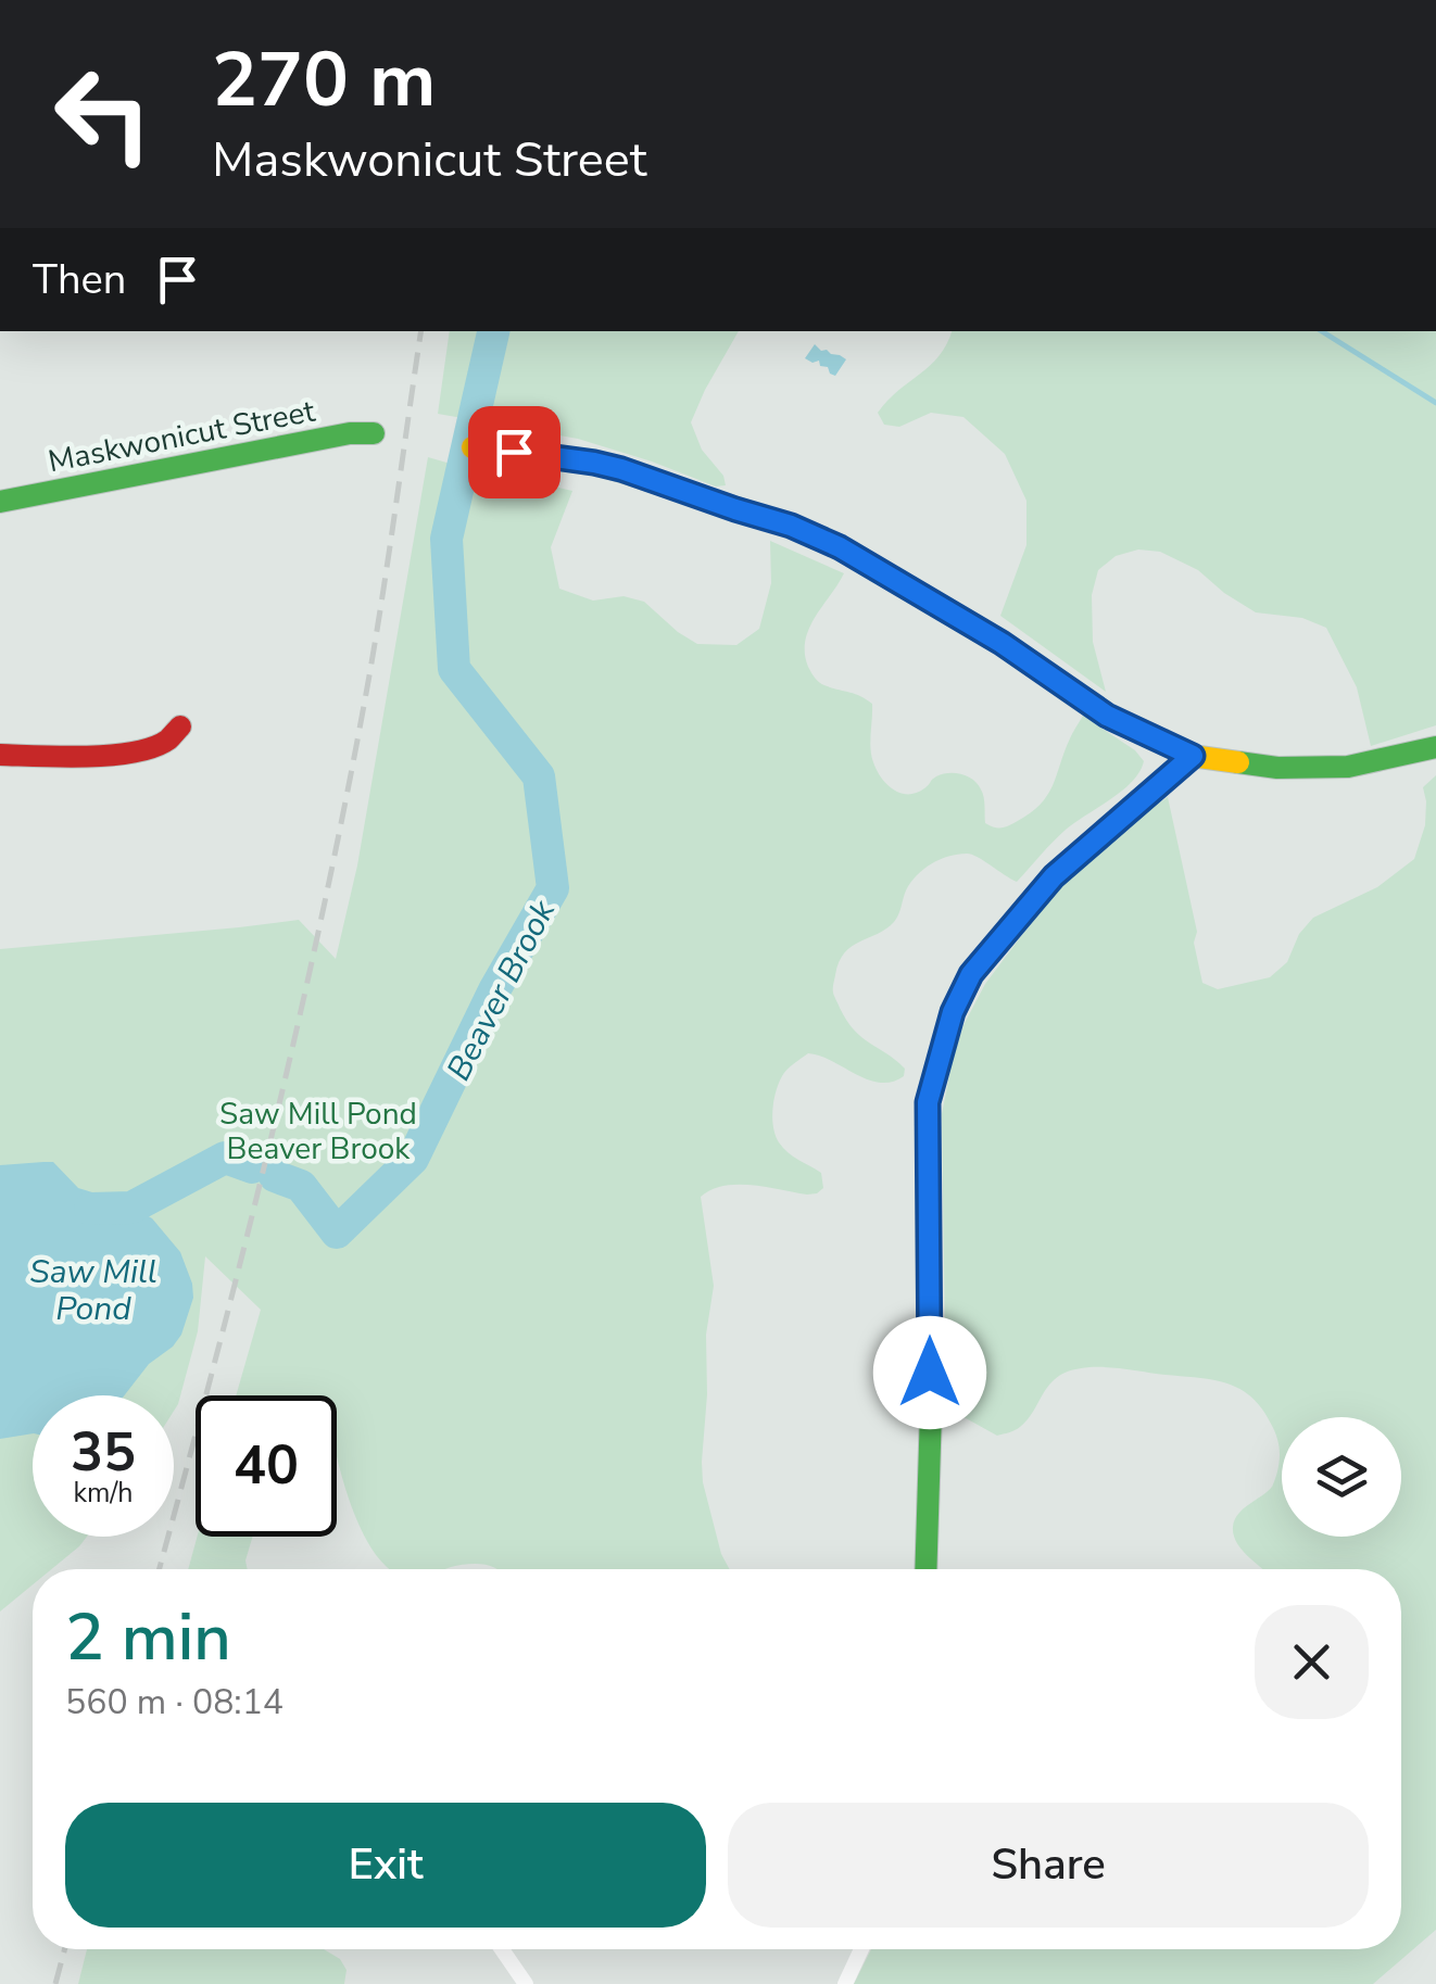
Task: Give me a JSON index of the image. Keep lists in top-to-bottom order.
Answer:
{
  "streets": {
    "street": ["Maskwonicut Street"]
  },
  "water": ["Beaver Brook", "Saw Mill Pond"],
  "parks": ["Saw Mill Pond Beaver Brook"],
  "page": {
    "turn": ["270 m", "Maskwonicut Street"],
    "then": "Then",
    "speed": "35 km/h",
    "limit": "40",
    "heading": ["2 min", "560 m · 08:14"],
    "buttons": ["Exit", "Share"]
  }
}
